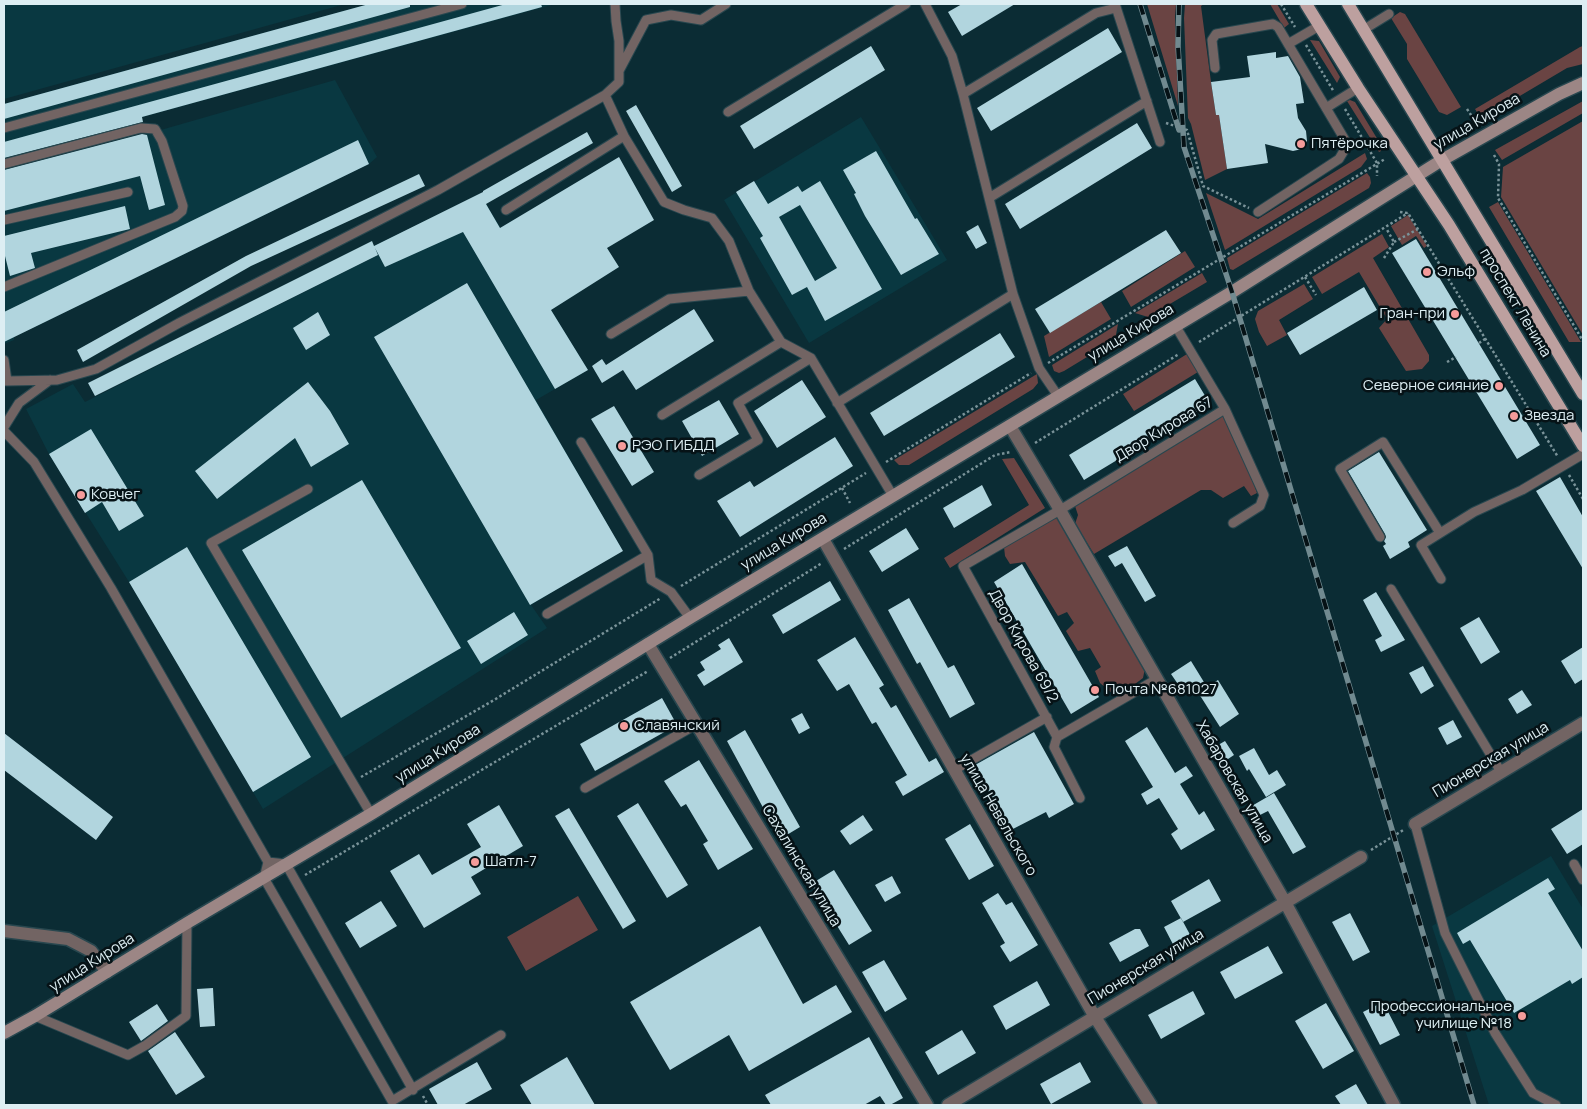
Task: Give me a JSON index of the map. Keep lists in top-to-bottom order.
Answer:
{
  "streets": {
    "main road": ["улица Кирова", "проспект Ленина"],
    "street": [
      "Пионерская улица",
      "Хабаровская улица",
      "улица Невельского",
      "Сахалинская улица"
    ],
    "lane": ["Двор Кирова 67", "Двор Кирова 69/2"]
  },
  "crossings": [
    ["улица Кирова", "проспект Ленина"],
    ["улица Кирова", "Двор Кирова 67"],
    ["улица Кирова", "Хабаровская улица"],
    ["улица Кирова", "улица Невельского"],
    ["улица Кирова", "Сахалинская улица"],
    ["Двор Кирова 67", "Двор Кирова 69/2"],
    ["Двор Кирова 67", "Хабаровская улица"],
    ["Двор Кирова 69/2", "Хабаровская улица"],
    ["Пионерская улица", "Хабаровская улица"],
    ["Пионерская улица", "улица Невельского"]
  ],
  "places": [
    "Пятёрочка",
    "Эльф",
    "Гран-при",
    "Северное сияние",
    "Звезда",
    "РЭО ГИБДД",
    "Ковчег",
    "Почта №681027",
    "Славянский",
    "Шатл-7",
    "Профессиональное училище №18"
  ]
}
